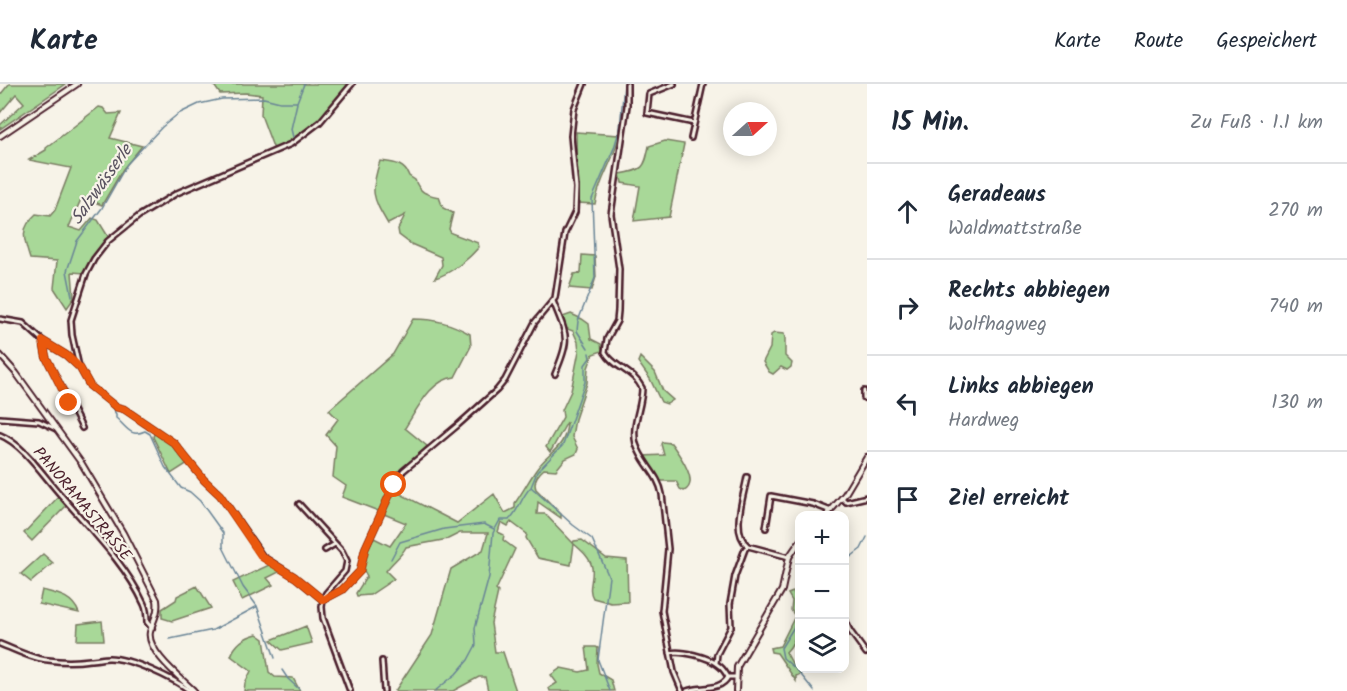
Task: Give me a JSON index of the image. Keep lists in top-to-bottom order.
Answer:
{
  "streets": {
    "street": ["PANORAMASTRASSE"]
  },
  "water": ["Salzwässerle"],
  "north": "right",
  "page": {
    "header": "Karte",
    "nav": ["Karte", "Route", "Gespeichert"],
    "heading": ["15 Min.", "Zu Fuß · 1.1 km"],
    "list": [
      ["Geradeaus", "Waldmattstraße", "270 m"],
      ["Rechts abbiegen", "Wolfhagweg", "740 m"],
      ["Links abbiegen", "Hardweg", "130 m"],
      "Ziel erreicht"
    ],
    "map_buttons": ["+", "−"]
  }
}
